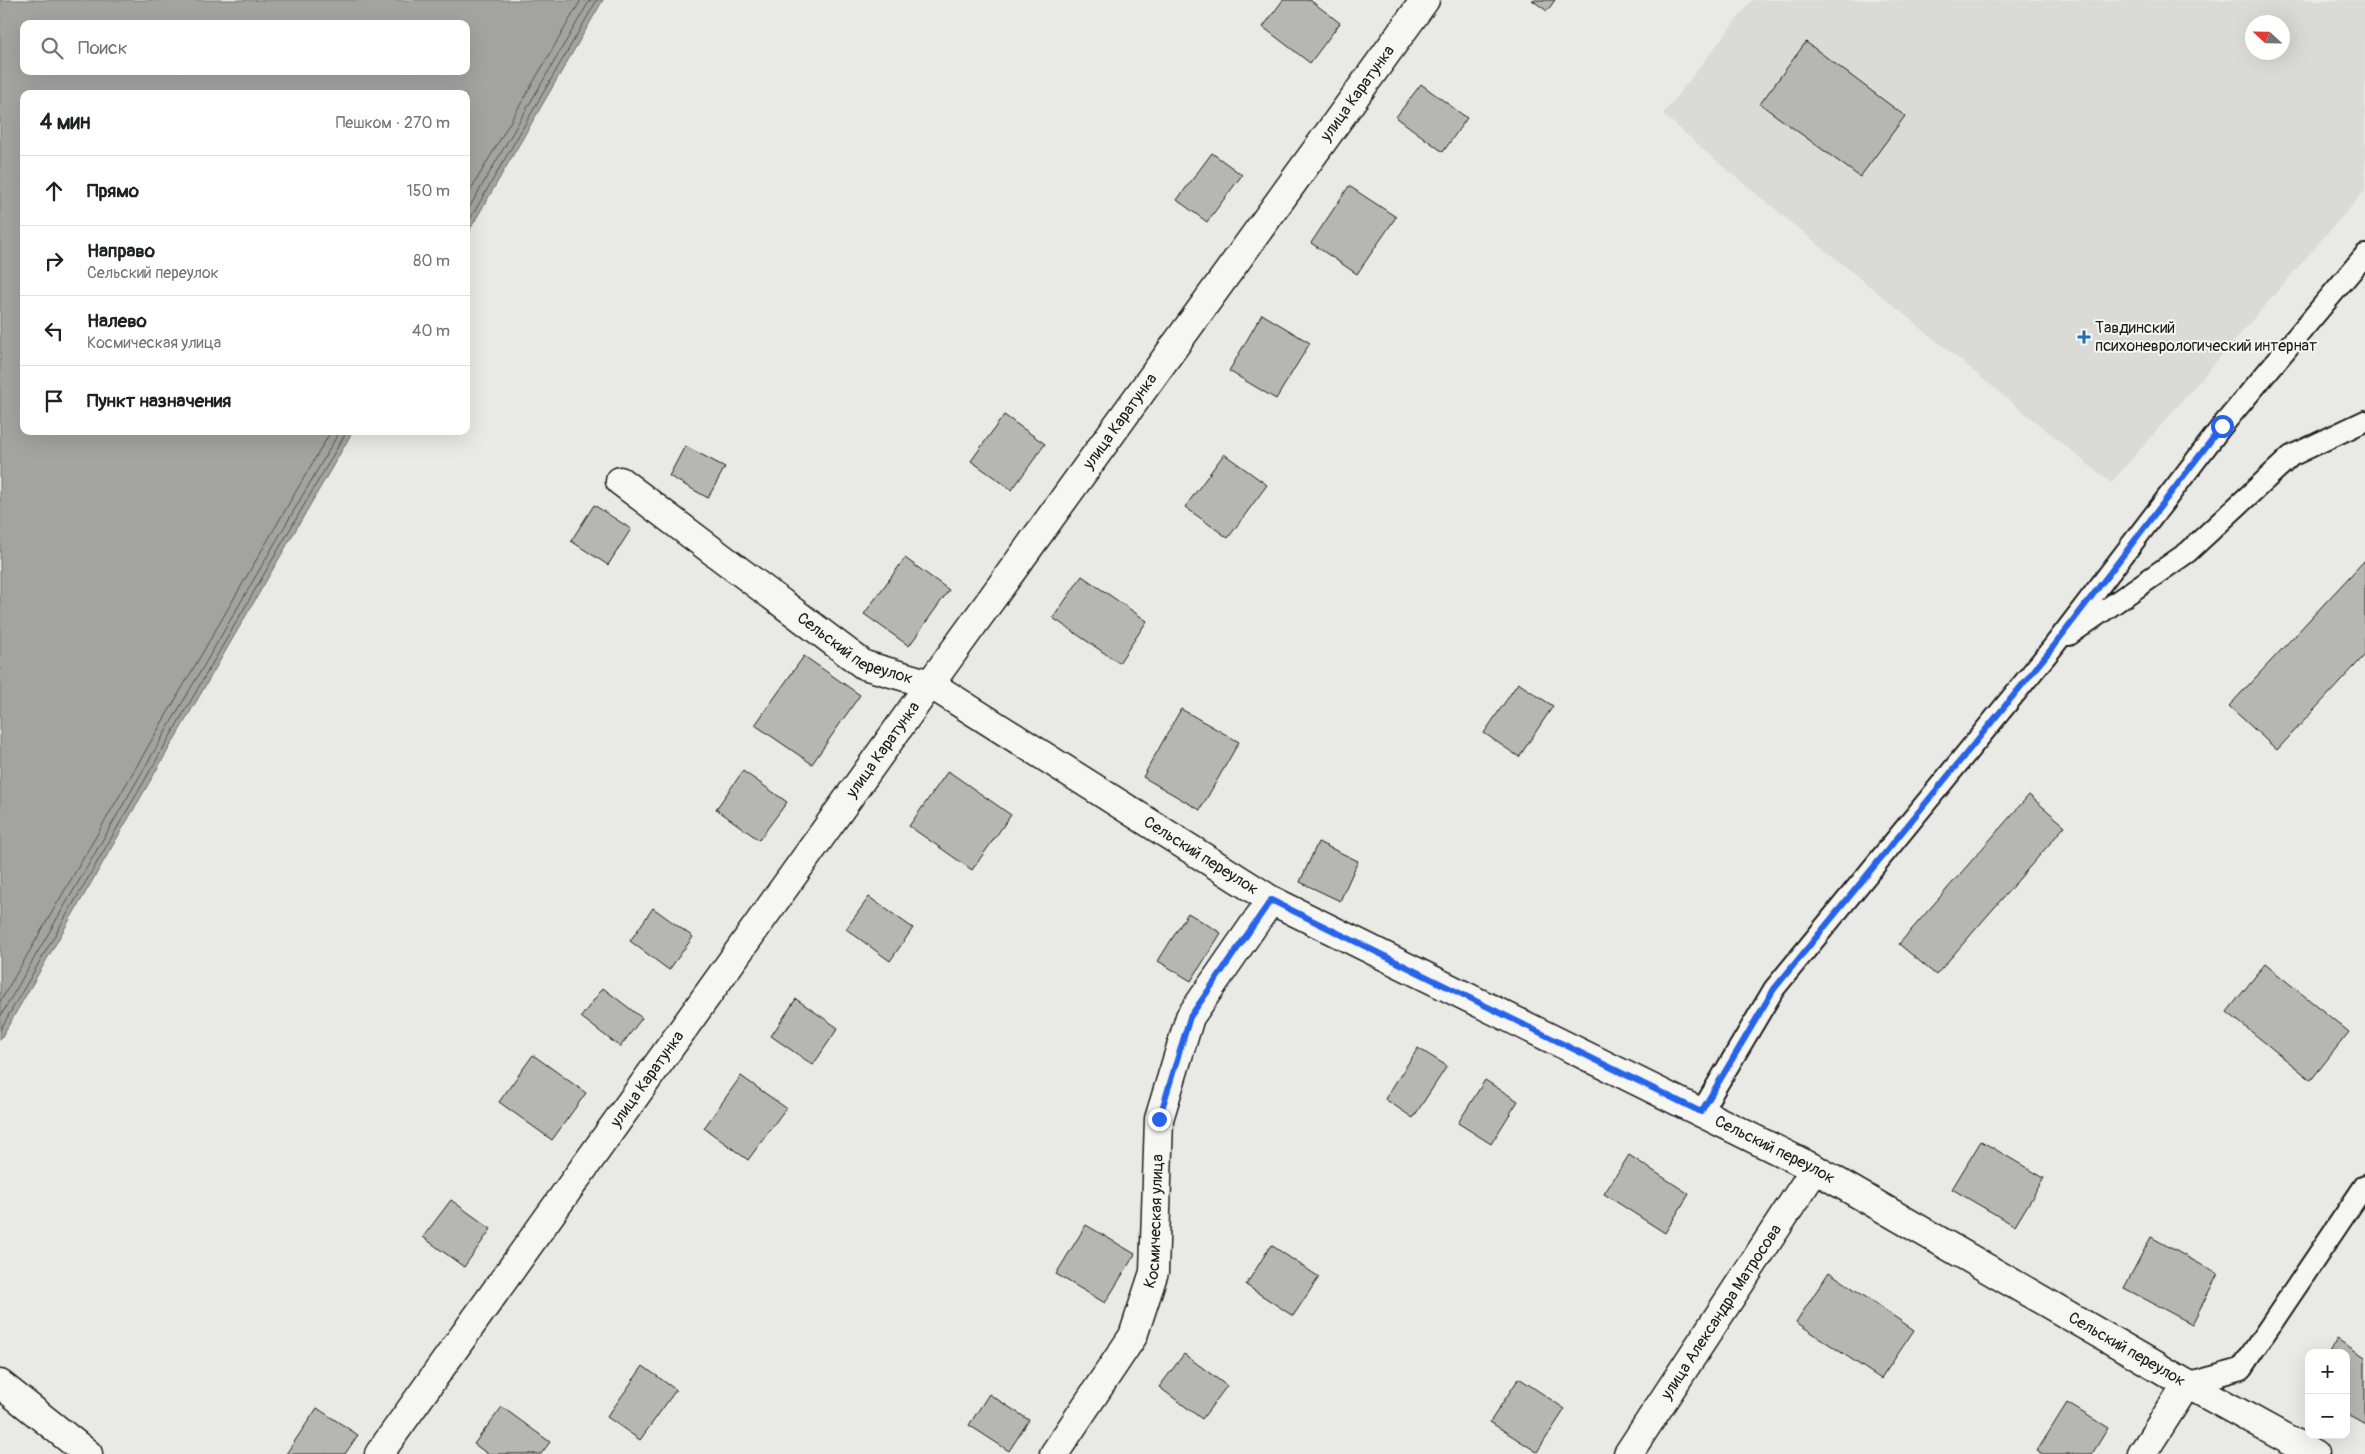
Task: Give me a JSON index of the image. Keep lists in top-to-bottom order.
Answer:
{
  "streets": {
    "street": [
      "улица Каратунка",
      "Сельский переулок",
      "Космическая улица",
      "улица Александра Матросова"
    ]
  },
  "crossings": [
    ["улица Каратунка", "Сельский переулок"],
    ["Сельский переулок", "Космическая улица"],
    ["Сельский переулок", "улица Александра Матросова"]
  ],
  "places": {
    "health": ["Тавдинский психоневрологический интернат"]
  },
  "north": "left",
  "page": {
    "search": "Поиск",
    "heading": ["4 мин", "Пешком · 270 m"],
    "list": [
      ["Прямо", "150 m"],
      ["Направо", "Сельский переулок", "80 m"],
      ["Налево", "Космическая улица", "40 m"],
      "Пункт назначения"
    ],
    "map_buttons": ["+", "−"]
  }
}
